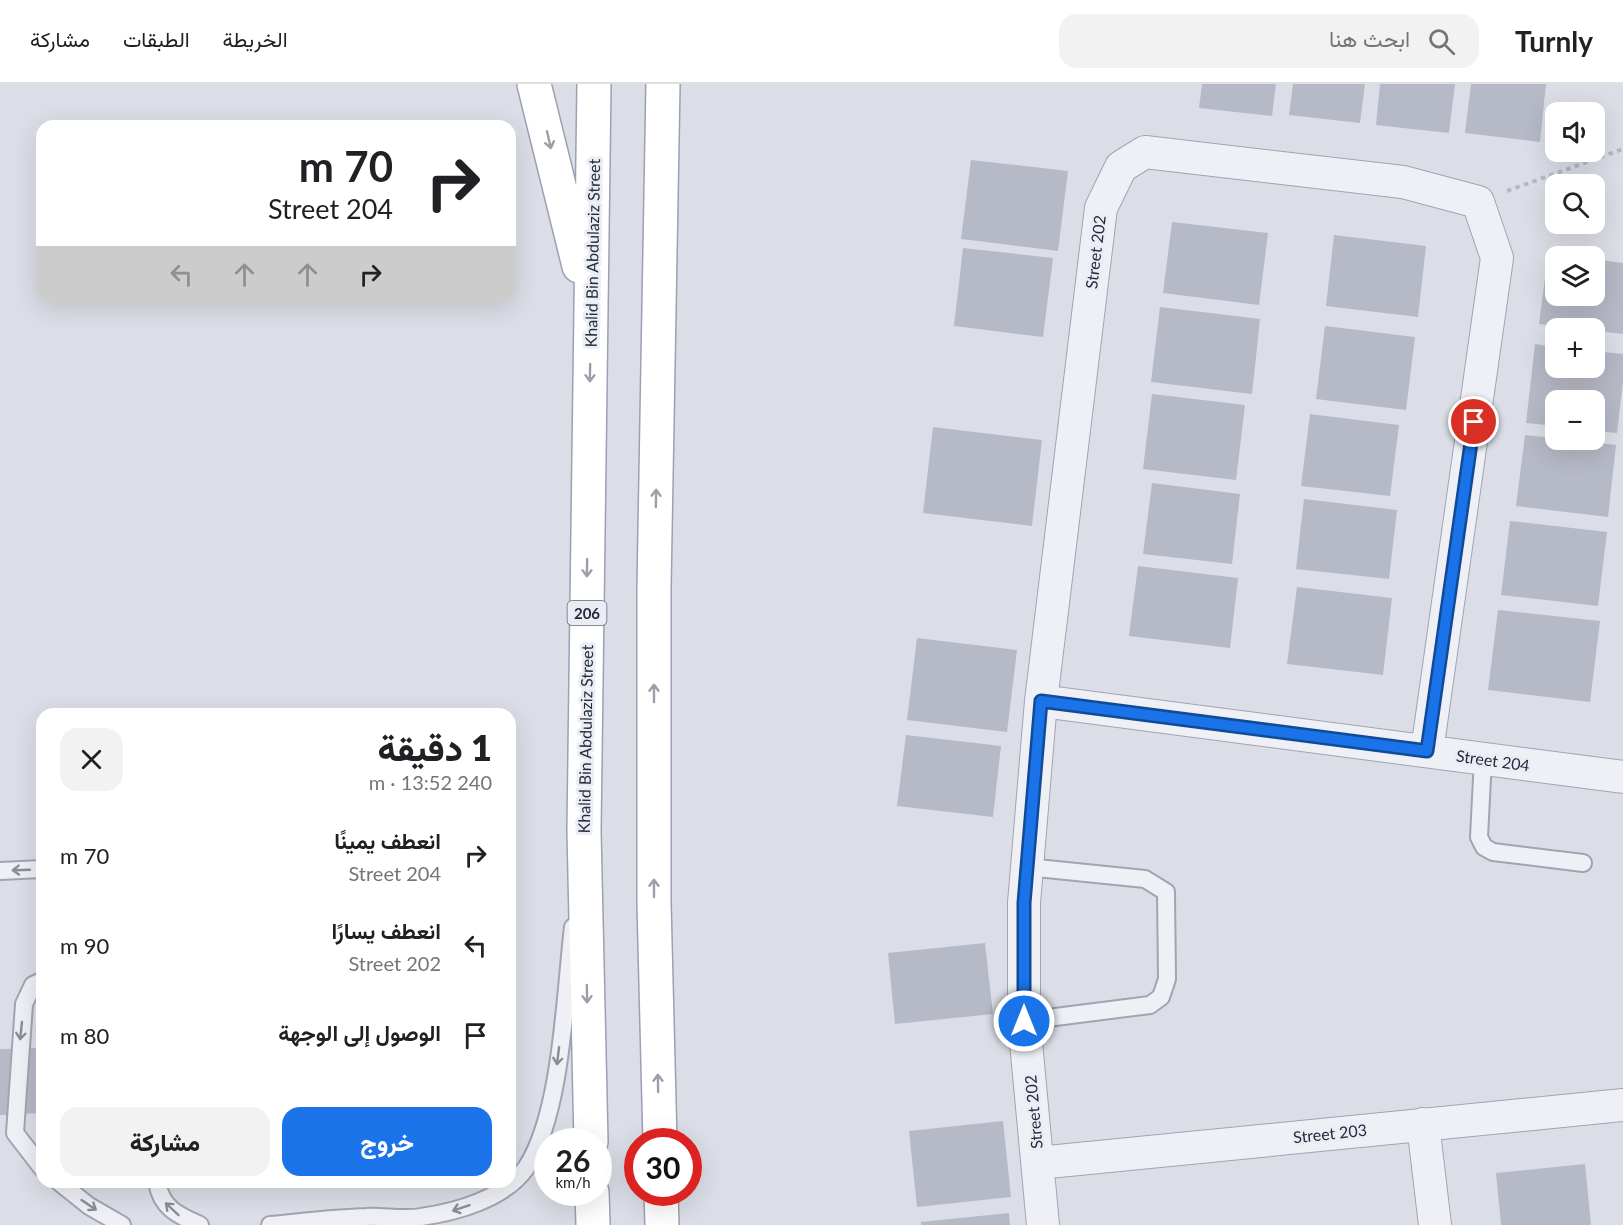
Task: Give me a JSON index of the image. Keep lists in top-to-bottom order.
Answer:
{
  "streets": {
    "main road": ["Khalid Bin Abdulaziz Street", "206"],
    "street": ["Street 202", "Street 204", "Street 203"]
  },
  "crossings": [
    ["Street 202", "Street 204"],
    ["Street 202", "Street 203"]
  ],
  "page": {
    "header": "Turnly",
    "search": "ابحث هنا",
    "nav": ["الخريطة", "الطبقات", "مشاركة"],
    "map_buttons": ["+", "−"],
    "turn": ["70 m", "Street 204"],
    "heading": ["1 دقيقة", "240 m · 13:52"],
    "list": [
      {
        "name": "انعطف يمينًا",
        "note": "Street 204",
        "value": "70 m"
      },
      {
        "name": "انعطف يسارًا",
        "note": "Street 202",
        "value": "90 m"
      },
      {
        "name": "الوصول إلى الوجهة",
        "value": "80 m"
      }
    ],
    "buttons": ["خروج", "مشاركة"],
    "speed": "26 km/h",
    "limit": "30"
  }
}
